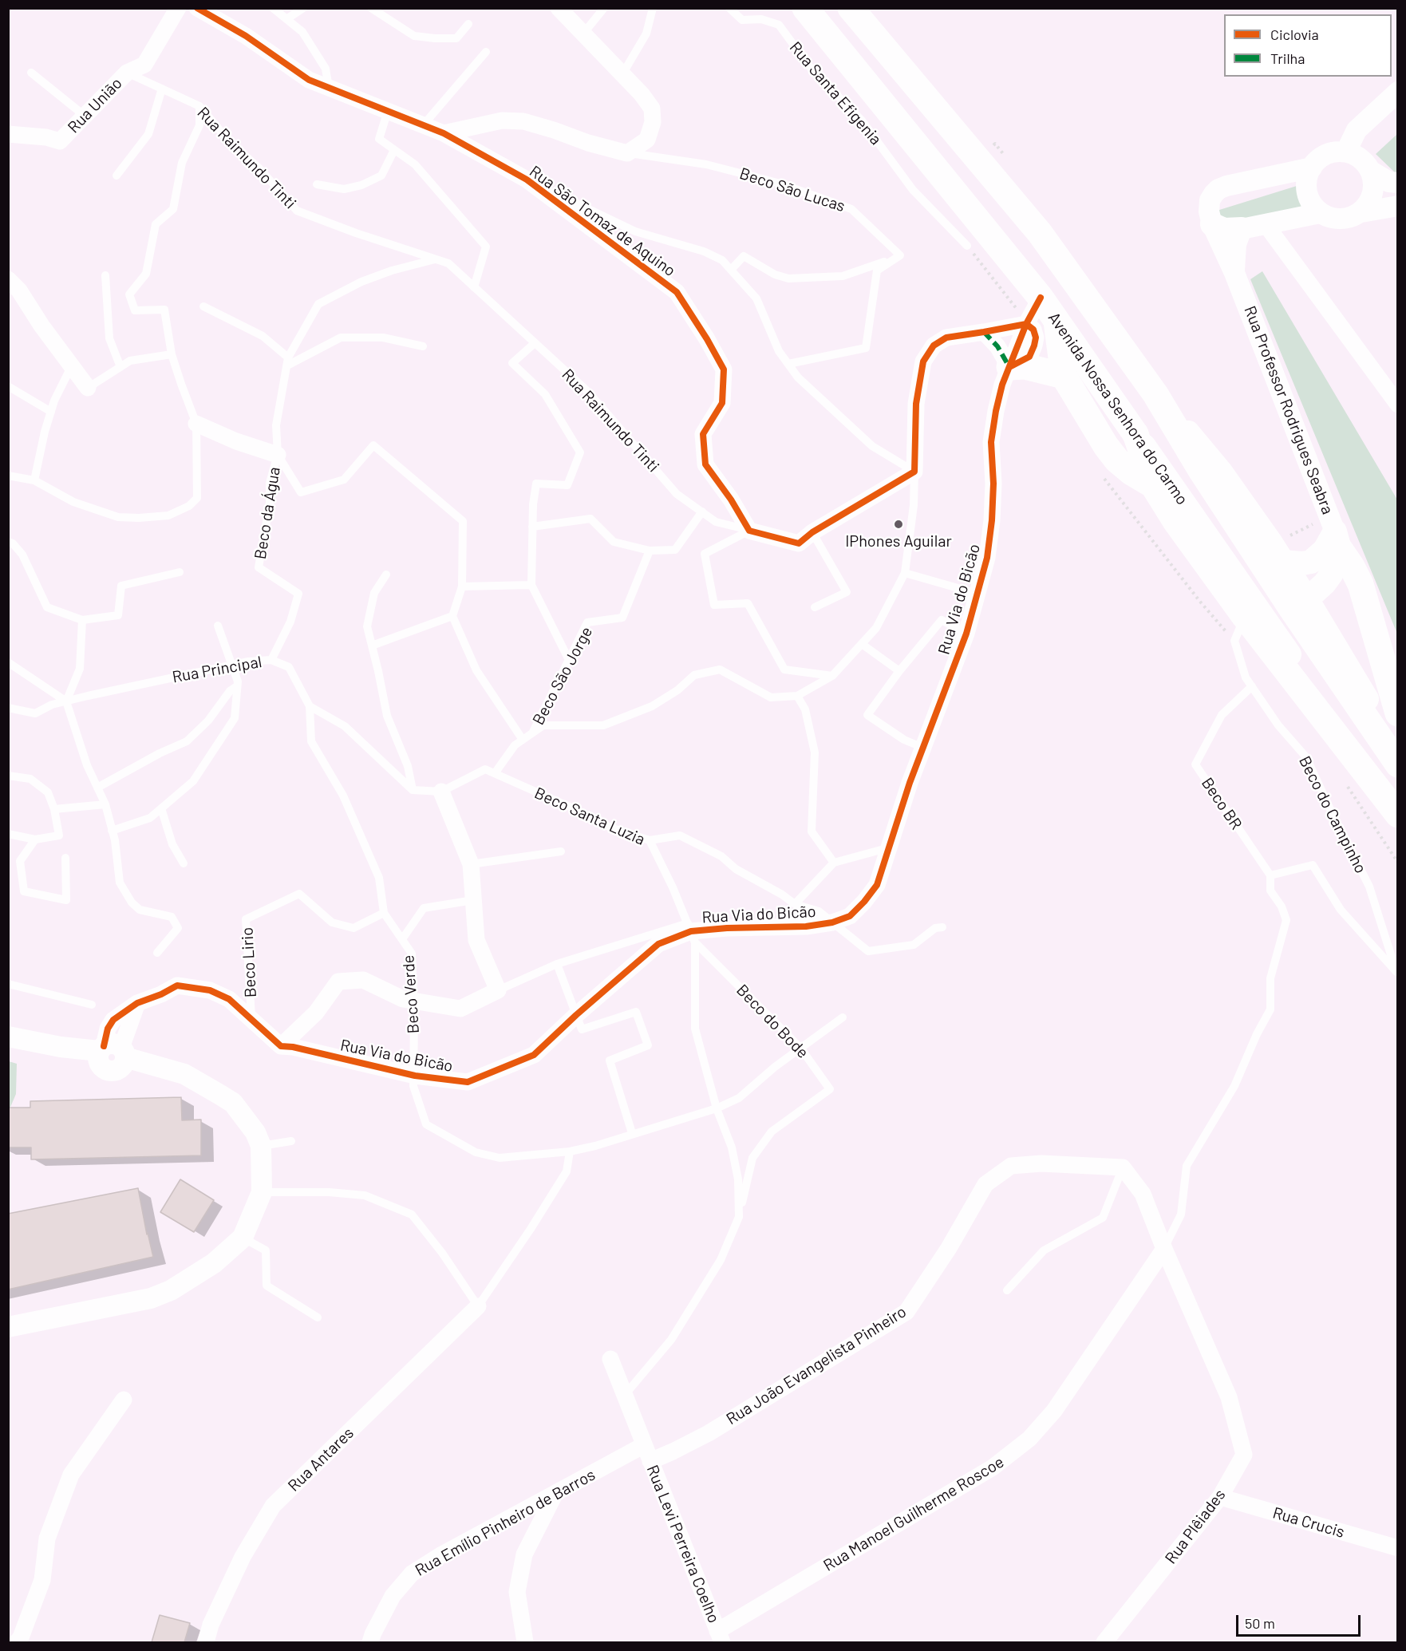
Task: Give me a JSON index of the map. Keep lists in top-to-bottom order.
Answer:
{
  "streets": {
    "main road": ["Avenida Nossa Senhora do Carmo"],
    "street": [
      "Rua União",
      "Rua Raimundo Tinti",
      "Rua São Tomaz de Aquino",
      "Rua Professor Rodrigues Seabra",
      "Rua Via do Bicão",
      "Rua João Evangelista Pinheiro",
      "Rua Antares",
      "Rua Manoel Guilherme Roscoe",
      "Rua Emílio Pinheiro de Barros",
      "Rua Crucis",
      "Rua Plêiades",
      "Rua Levi Perreira Coelho"
    ],
    "lane": [
      "Rua Santa Efigenia",
      "Beco São Lucas",
      "Beco da Água",
      "Rua Principal",
      "Beco São Jorge",
      "Beco BR",
      "Beco do Campinho",
      "Beco Santa Luzia",
      "Beco Lirio",
      "Beco Verde",
      "Beco do Bode"
    ]
  },
  "crossings": [
    ["Rua União", "Rua Raimundo Tinti"],
    ["Rua Raimundo Tinti", "Rua São Tomaz de Aquino"],
    ["Beco da Água", "Rua Principal"],
    ["Rua Via do Bicão", "Beco Santa Luzia"],
    ["Rua Via do Bicão", "Beco Verde"],
    ["Rua Via do Bicão", "Beco do Bode"],
    ["Rua Principal", "Beco Verde"],
    ["Beco BR", "Beco do Campinho"],
    ["Beco Santa Luzia", "Beco Verde"],
    ["Beco Santa Luzia", "Beco do Bode"],
    ["Beco Lirio", "Beco Verde"],
    ["Beco Verde", "Beco do Bode"],
    ["Rua João Evangelista Pinheiro", "Rua Levi Perreira Coelho"],
    ["Rua Manoel Guilherme Roscoe", "Rua Plêiades"],
    ["Rua Manoel Guilherme Roscoe", "Rua Levi Perreira Coelho"],
    ["Rua Emílio Pinheiro de Barros", "Rua Levi Perreira Coelho"],
    ["Rua Crucis", "Rua Plêiades"]
  ],
  "places": ["IPhones Aguilar"],
  "legend": ["Ciclovia", "Trilha"],
  "scale_bar": "50 m"
}
